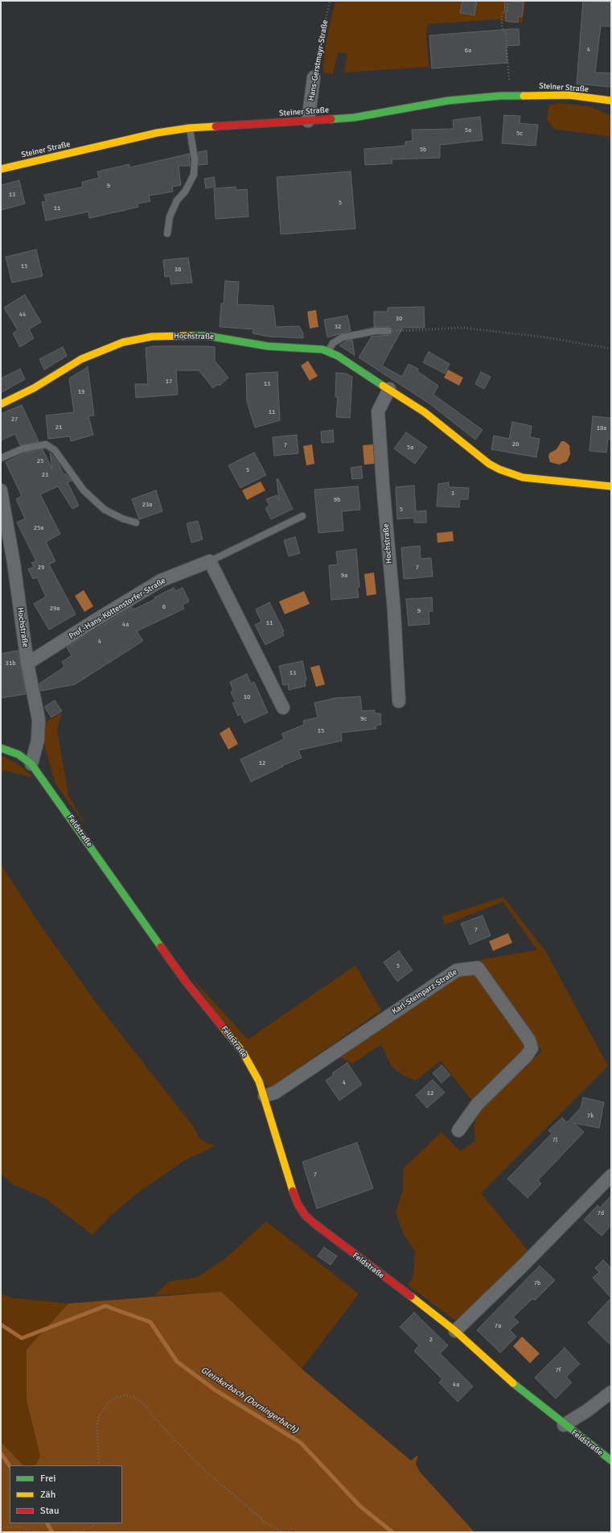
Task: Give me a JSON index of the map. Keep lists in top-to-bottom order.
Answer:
{
  "streets": {
    "street": [
      "Hans-Gerstmayr-Straße",
      "Steiner Straße",
      "Hochstraße",
      "Prof.-Hans-Köttenstorfer-Straße",
      "Feldstraße",
      "Karl-Steinparz-Straße"
    ]
  },
  "crossings": [
    ["Hans-Gerstmayr-Straße", "Steiner Straße"],
    ["Hochstraße", "Prof.-Hans-Köttenstorfer-Straße"],
    ["Hochstraße", "Feldstraße"],
    ["Feldstraße", "Karl-Steinparz-Straße"]
  ],
  "water": ["Gleinkerbach (Dorningerbach)"],
  "house_numbers": [
    "4",
    "6a",
    "5a",
    "5c",
    "5b",
    "9",
    "13",
    "5",
    "11",
    "15",
    "38",
    "44",
    "30",
    "32",
    "17",
    "13",
    "19",
    "11",
    "27",
    "21",
    "18a",
    "20",
    "7",
    "5a",
    "25",
    "5",
    "23",
    "3",
    "9b",
    "23a",
    "5",
    "25a",
    "29",
    "7",
    "9a",
    "6",
    "29a",
    "9",
    "11",
    "4a",
    "4",
    "31b",
    "13",
    "10",
    "9c",
    "15",
    "12",
    "7",
    "5",
    "4",
    "12",
    "7k",
    "7l",
    "7",
    "7d",
    "7b",
    "7a",
    "2",
    "7f",
    "4a"
  ],
  "legend": ["Frei", "Zäh", "Stau"]
}
